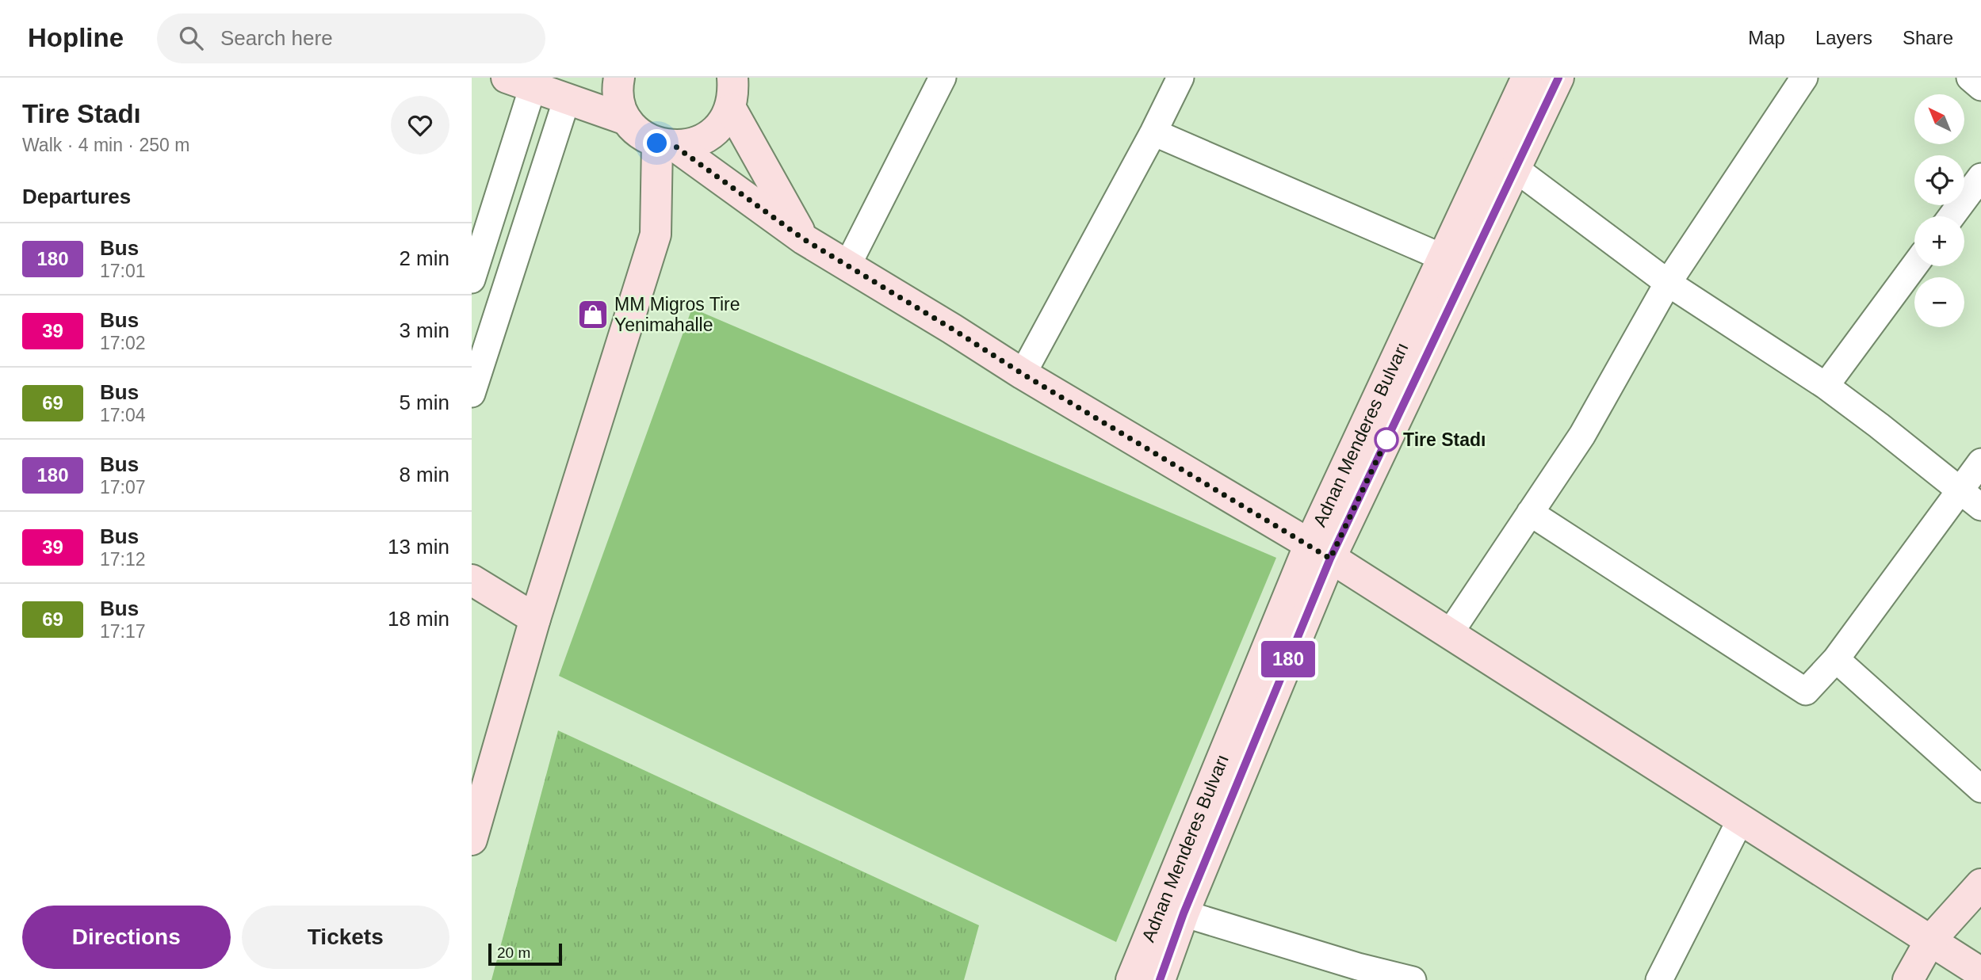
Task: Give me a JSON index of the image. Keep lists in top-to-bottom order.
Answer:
{
  "streets": {
    "street": ["Adnan Menderes Bulvarı"]
  },
  "places": {
    "shop": ["MM Migros Tire Yenimahalle"],
    "other": ["Tire Stadı"]
  },
  "lines": ["bus line 180"],
  "scale_bar": "20 m",
  "north": "top left",
  "page": {
    "header": "Hopline",
    "search": "Search here",
    "nav": ["Map", "Layers", "Share"],
    "heading": [
      ["Tire Stadı", "Walk · 4 min · 250 m"],
      "Departures"
    ],
    "on_map": "180",
    "map_buttons": ["+", "−"],
    "list": [
      {
        "mark": "180",
        "name": "Bus",
        "note": "17:01",
        "value": "2 min"
      },
      {
        "mark": "39",
        "name": "Bus",
        "note": "17:02",
        "value": "3 min"
      },
      {
        "mark": "69",
        "name": "Bus",
        "note": "17:04",
        "value": "5 min"
      },
      {
        "mark": "180",
        "name": "Bus",
        "note": "17:07",
        "value": "8 min"
      },
      {
        "mark": "39",
        "name": "Bus",
        "note": "17:12",
        "value": "13 min"
      },
      {
        "mark": "69",
        "name": "Bus",
        "note": "17:17",
        "value": "18 min"
      }
    ],
    "buttons": ["Directions", "Tickets"],
    "scale": "20 m"
  }
}
